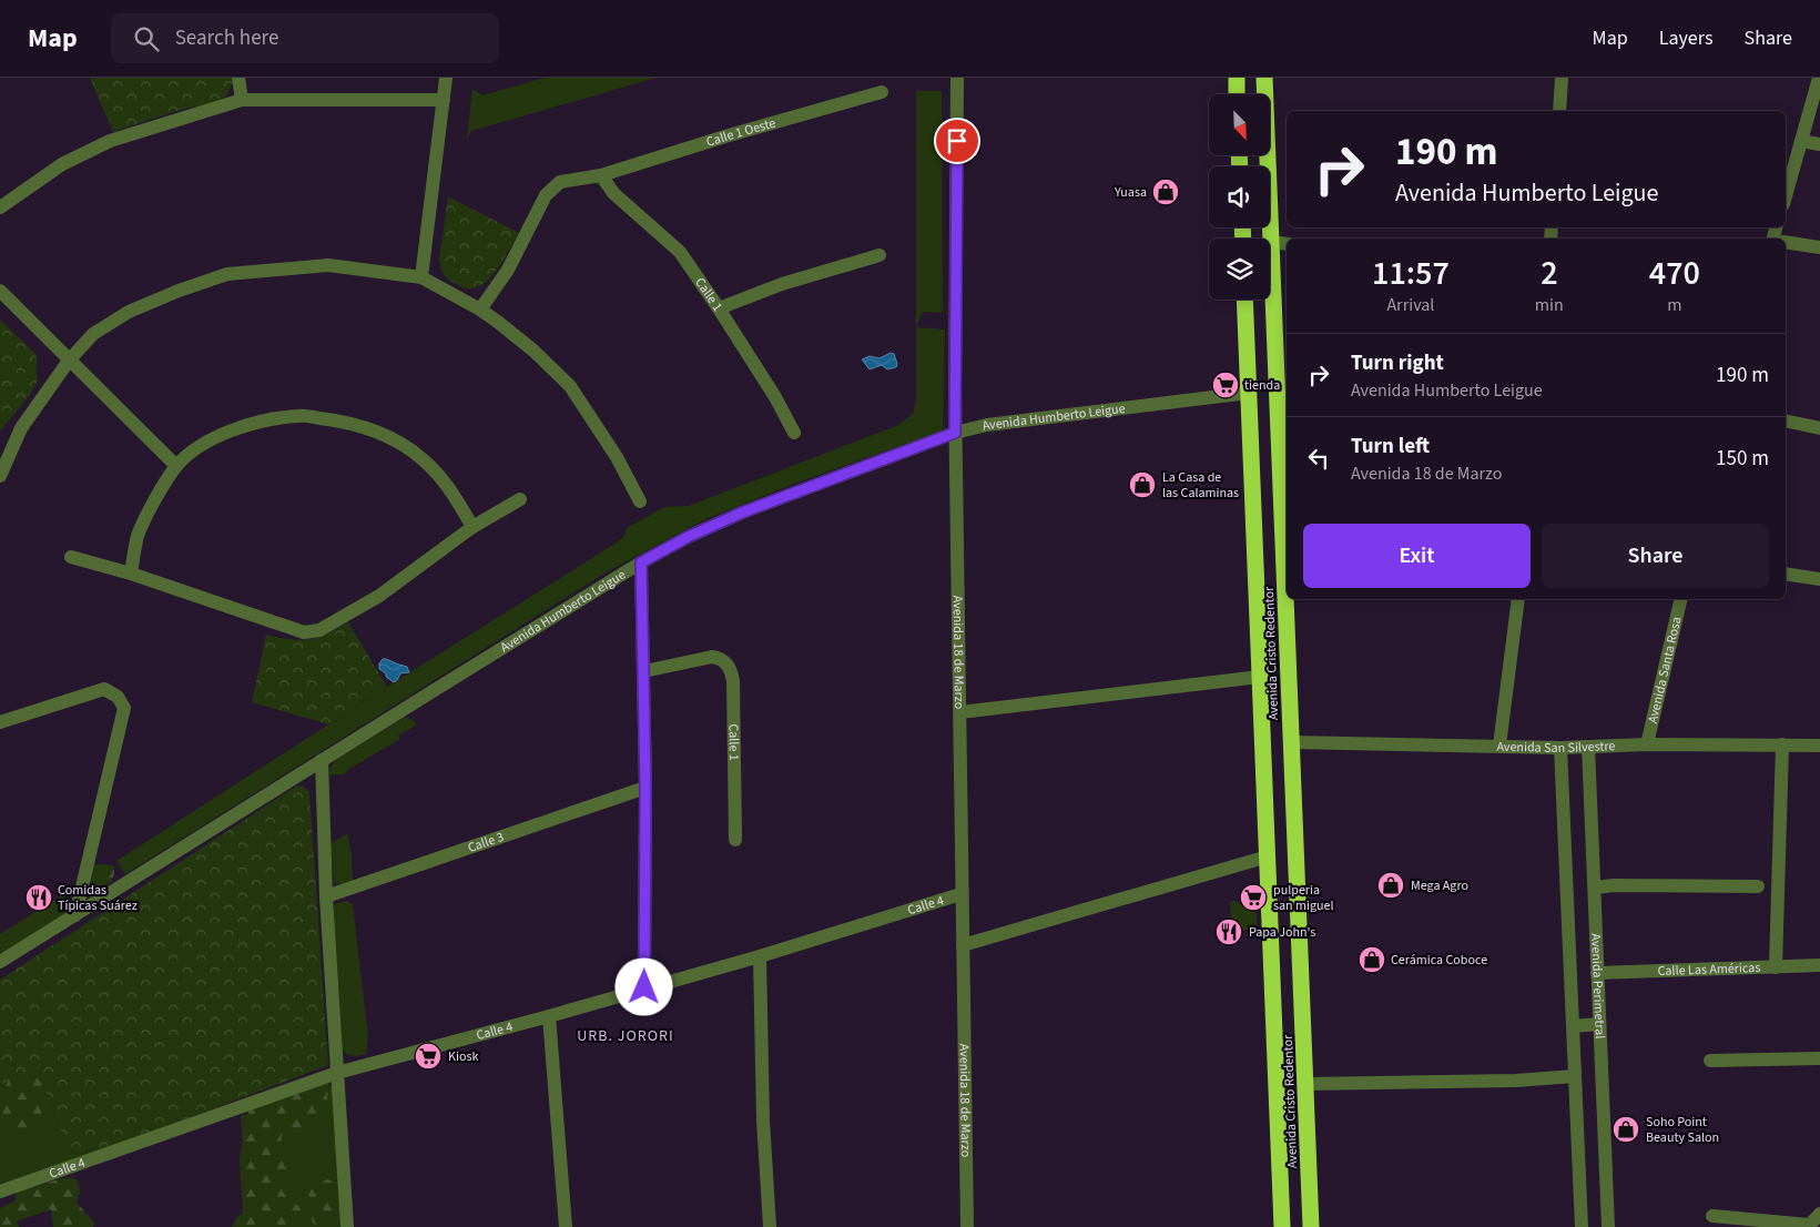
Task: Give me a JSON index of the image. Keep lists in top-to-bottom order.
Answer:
{
  "streets": {
    "highway": ["Avenida Cristo Redentor"],
    "street": [
      "Calle 1 Oeste",
      "Calle 1",
      "Avenida Humberto Leigue",
      "Avenida 18 de Marzo",
      "Avenida Santa Rosa",
      "Avenida San Silvestre",
      "Calle 3",
      "Calle 4",
      "Calle Las Américas",
      "Avenida Perimetral"
    ]
  },
  "crossings": [
    ["Calle 1 Oeste", "Calle 1"],
    ["Avenida Humberto Leigue", "Avenida 18 de Marzo"],
    ["Avenida Humberto Leigue", "Avenida Cristo Redentor"],
    ["Avenida 18 de Marzo", "Calle 4"],
    ["Avenida Cristo Redentor", "Avenida San Silvestre"],
    ["Avenida Santa Rosa", "Avenida San Silvestre"],
    ["Avenida San Silvestre", "Avenida Perimetral"],
    ["Calle Las Américas", "Avenida Perimetral"]
  ],
  "districts": ["URB. JORORI"],
  "places": {
    "shop": [
      "Yuasa",
      "La Casa de las Calaminas",
      "Mega Agro",
      "Cerámica Coboce",
      "Soho Point Beauty Salon"
    ],
    "supermarket": ["tienda", "pulperia san miguel", "Kiosk"],
    "restaurant": ["Comidas Típicas Suárez", "Papa John's"]
  },
  "north": "bottom right",
  "page": {
    "header": "Map",
    "search": "Search here",
    "nav": ["Map", "Layers", "Share"],
    "turn": ["190 m", "Avenida Humberto Leigue"],
    "eta": [
      "11:57",
      "Arrival",
      "2",
      "min",
      "470",
      "m"
    ],
    "list": [
      {
        "name": "Turn right",
        "note": "Avenida Humberto Leigue",
        "value": "190 m"
      },
      {
        "name": "Turn left",
        "note": "Avenida 18 de Marzo",
        "value": "150 m"
      }
    ],
    "buttons": ["Exit", "Share"]
  }
}
